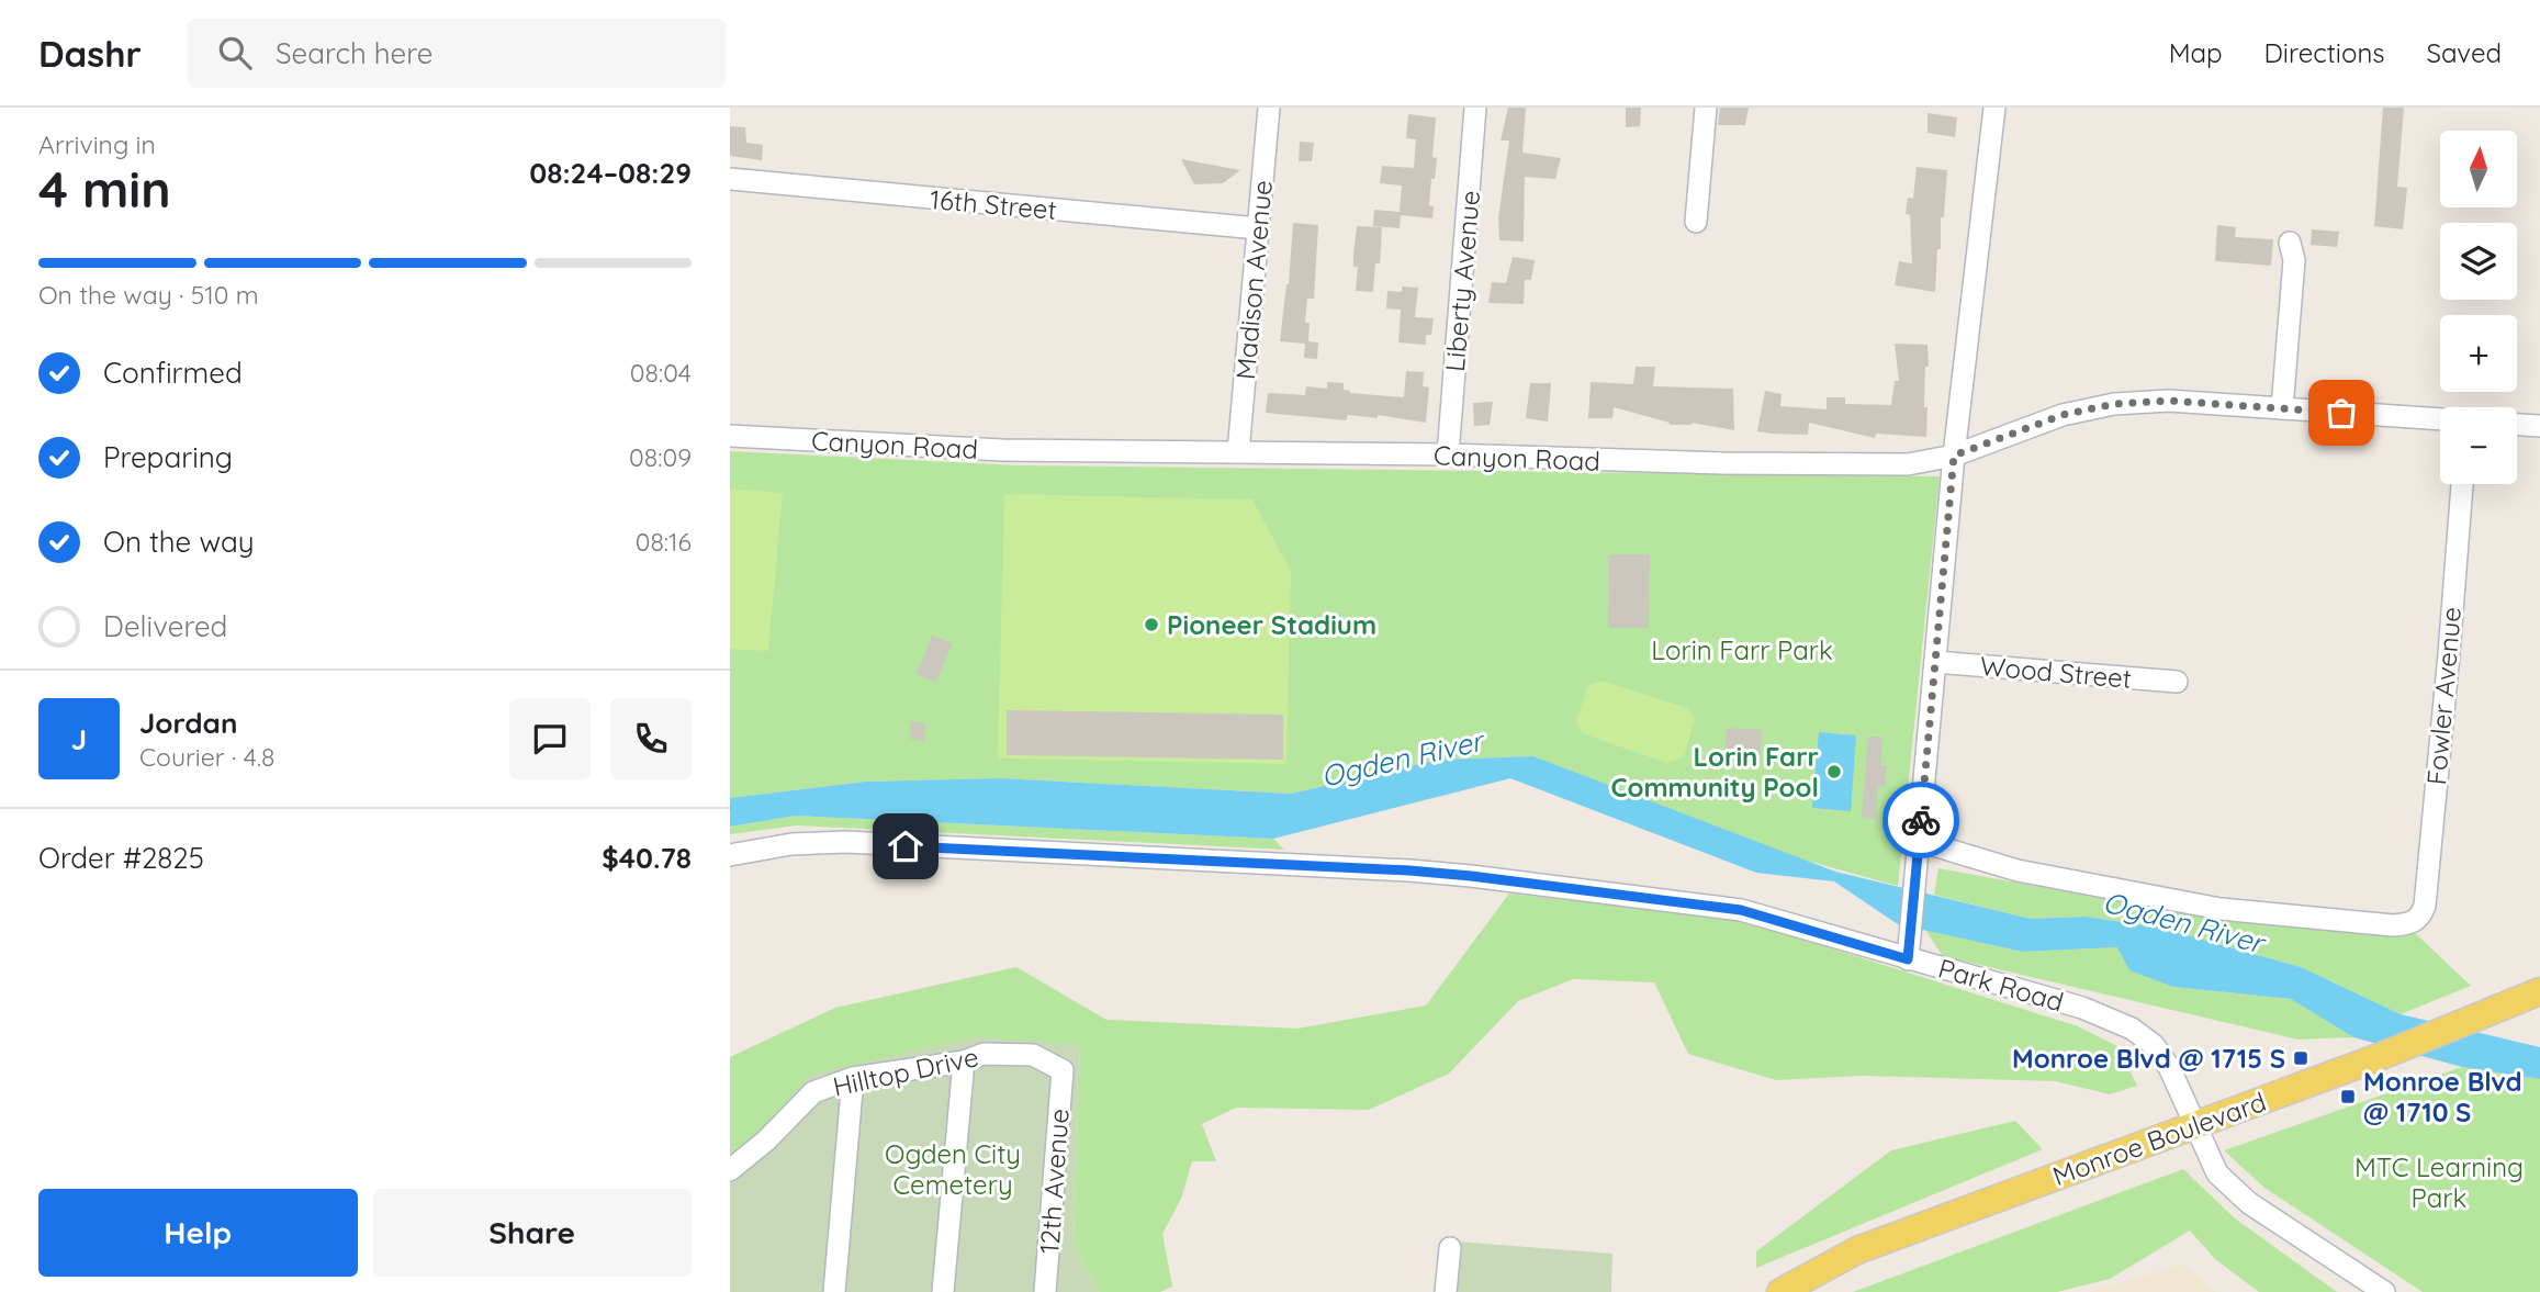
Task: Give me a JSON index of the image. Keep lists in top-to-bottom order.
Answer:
{
  "streets": {
    "main road": ["Monroe Boulevard"],
    "street": [
      "16th Street",
      "Madison Avenue",
      "Liberty Avenue",
      "Canyon Road",
      "Wood Street",
      "Fowler Avenue",
      "Park Road",
      "Hilltop Drive",
      "12th Avenue"
    ]
  },
  "crossings": [
    ["16th Street", "Madison Avenue"],
    ["Madison Avenue", "Canyon Road"],
    ["Liberty Avenue", "Canyon Road"],
    ["Park Road", "Monroe Boulevard"],
    ["Hilltop Drive", "12th Avenue"]
  ],
  "water": ["Ogden River"],
  "parks": ["Lorin Farr Park", "Ogden City Cemetery", "MTC Learning Park"],
  "places": {
    "other": ["Pioneer Stadium", "Lorin Farr Community Pool"],
    "transit": ["Monroe Blvd @ 1715 S", "Monroe Blvd @ 1710 S"]
  },
  "north": "top",
  "page": {
    "header": "Dashr",
    "search": "Search here",
    "nav": ["Map", "Directions", "Saved"],
    "heading": ["4 min", "Arriving in", "08:24–08:29"],
    "panel": [
      "Jordan",
      "Courier · 4.8",
      "Order #2825",
      "$40.78"
    ],
    "map_buttons": ["+", "−"],
    "bar": "On the way · 510 m",
    "list": [
      ["Confirmed", "08:04"],
      ["Preparing", "08:09"],
      ["On the way", "08:16"],
      "Delivered"
    ],
    "round": "J",
    "buttons": ["Help", "Share"]
  }
}
